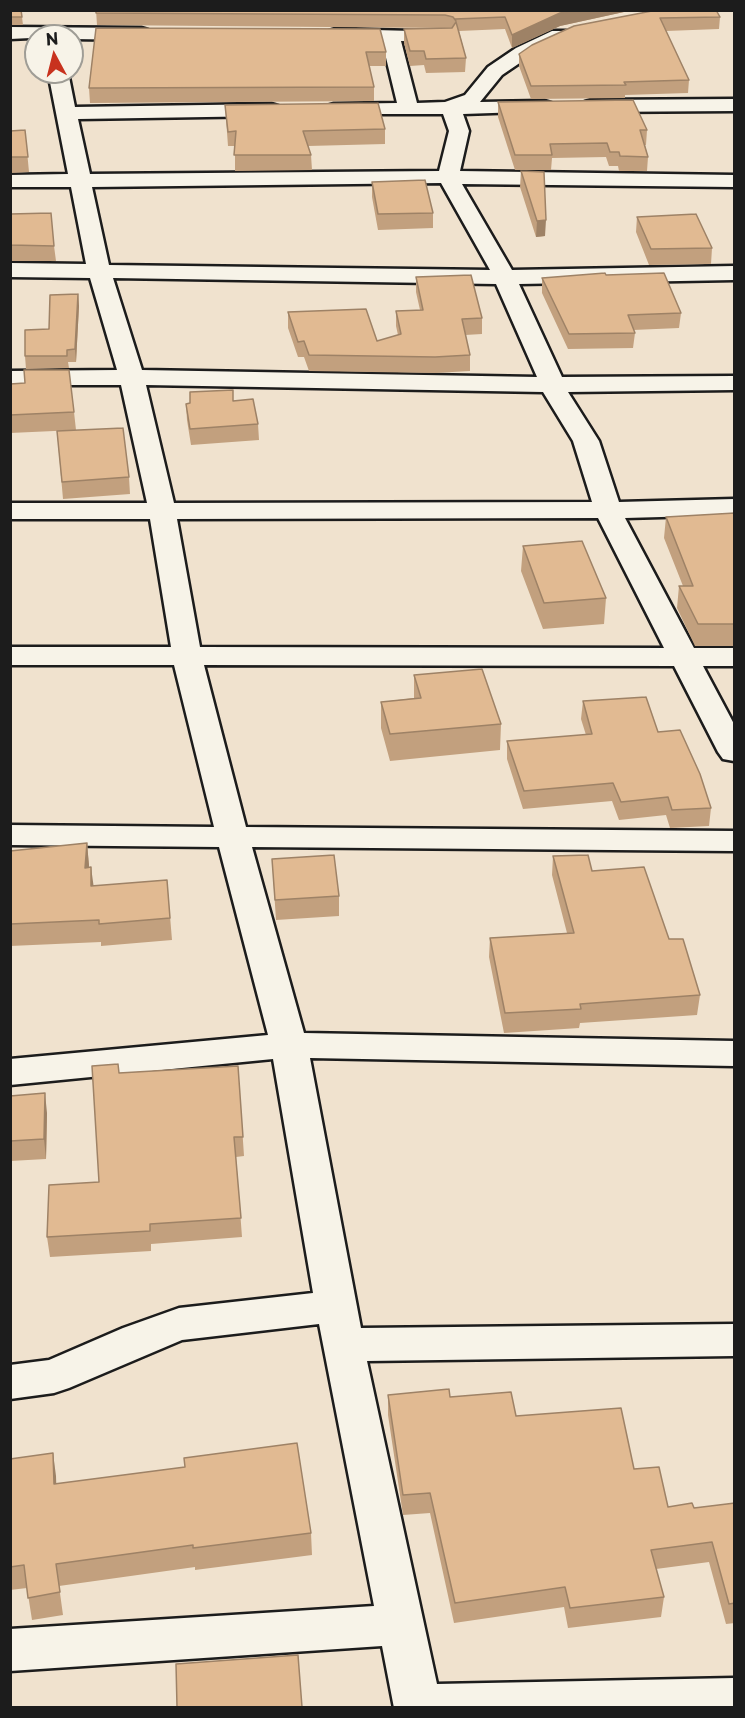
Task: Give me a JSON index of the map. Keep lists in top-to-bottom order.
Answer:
{
  "north": "top"
}
